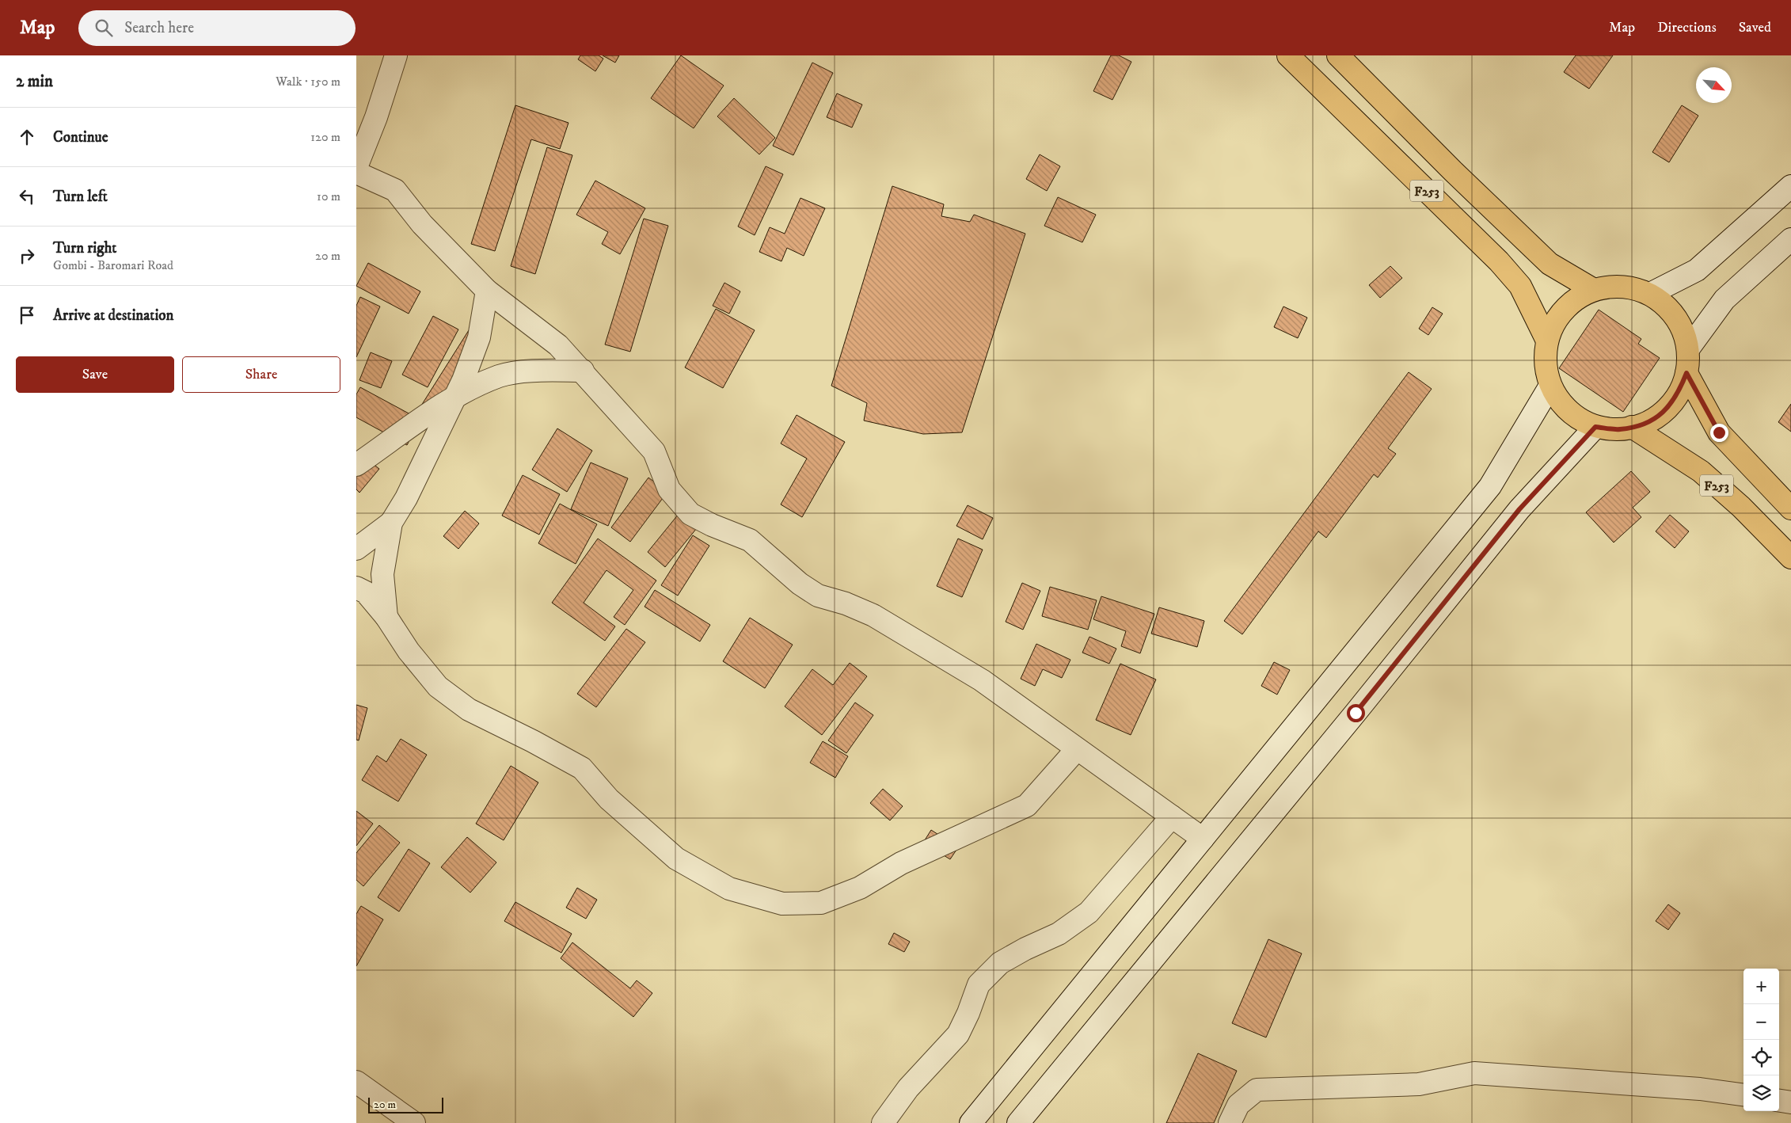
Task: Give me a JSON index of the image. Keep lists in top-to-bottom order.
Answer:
{
  "streets": {
    "main road": ["F253"]
  },
  "scale_bar": "20 m",
  "north": "bottom right",
  "page": {
    "header": "Map",
    "search": "Search here",
    "nav": ["Map", "Directions", "Saved"],
    "heading": ["2 min", "Walk · 150 m"],
    "list": [
      ["Continue", "120 m"],
      ["Turn left", "10 m"],
      ["Turn right", "Gombi - Baromari Road", "20 m"],
      "Arrive at destination"
    ],
    "buttons": ["Save", "Share"],
    "map_buttons": ["+", "−"],
    "scale": "20 m"
  }
}
